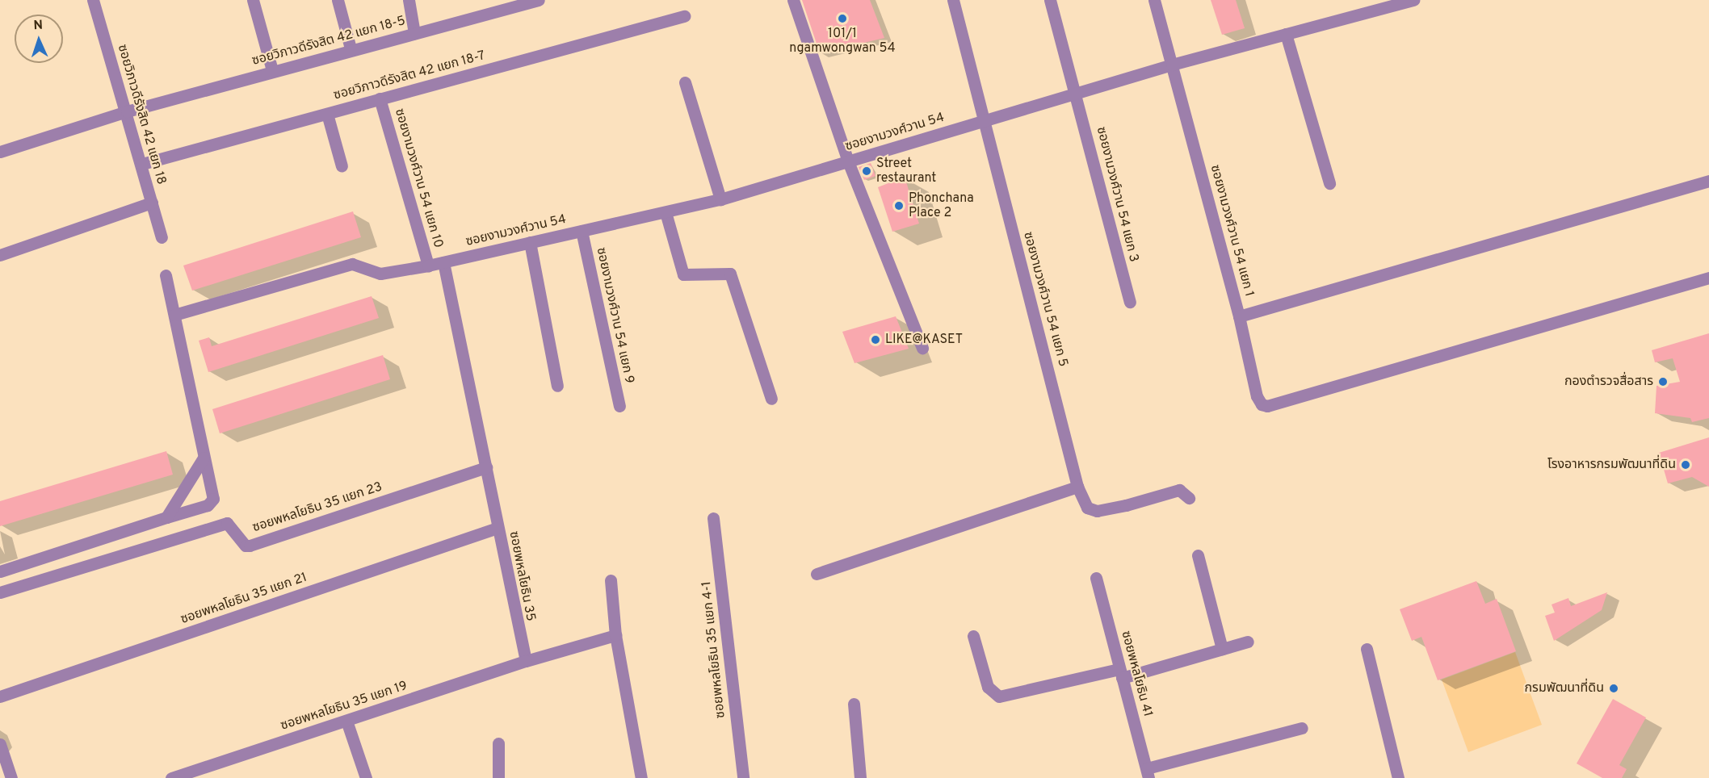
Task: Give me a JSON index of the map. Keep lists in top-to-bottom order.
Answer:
{
  "streets": {
    "street": [
      "ซอยวิภาวดีรังสิต 42 แยก 18-5",
      "ซอยวิภาวดีรังสิต 42 แยก 18-7",
      "ซอยวิภาวดีรังสิต 42 แยก 18",
      "ซอยงามวงศ์วาน 54",
      "ซอยงามวงศ์วาน 54 แยก 10",
      "ซอยงามวงศ์วาน 54 แยก 3",
      "ซอยงามวงศ์วาน 54 แยก 1",
      "ซอยงามวงศ์วาน 54 แยก 5",
      "ซอยงามวงศ์วาน 54 แยก 9",
      "ซอยพหลโยธิน 35 แยก 23",
      "ซอยพหลโยธิน 35",
      "ซอยพหลโยธิน 35 แยก 21",
      "ซอยพหลโยธิน 35 แยก 4-1",
      "ซอยพหลโยธิน 41",
      "ซอยพหลโยธิน 35 แยก 19"
    ]
  },
  "crossings": [
    ["ซอยวิภาวดีรังสิต 42 แยก 18-5", "ซอยวิภาวดีรังสิต 42 แยก 18"],
    ["ซอยวิภาวดีรังสิต 42 แยก 18-7", "ซอยวิภาวดีรังสิต 42 แยก 18"],
    ["ซอยวิภาวดีรังสิต 42 แยก 18-7", "ซอยงามวงศ์วาน 54 แยก 10"],
    ["ซอยงามวงศ์วาน 54", "ซอยงามวงศ์วาน 54 แยก 10"],
    ["ซอยงามวงศ์วาน 54", "ซอยงามวงศ์วาน 54 แยก 3"],
    ["ซอยงามวงศ์วาน 54", "ซอยงามวงศ์วาน 54 แยก 1"],
    ["ซอยงามวงศ์วาน 54", "ซอยงามวงศ์วาน 54 แยก 5"],
    ["ซอยงามวงศ์วาน 54", "ซอยงามวงศ์วาน 54 แยก 9"],
    ["ซอยงามวงศ์วาน 54", "ซอยพหลโยธิน 35"],
    ["ซอยพหลโยธิน 35 แยก 23", "ซอยพหลโยธิน 35"],
    ["ซอยพหลโยธิน 35", "ซอยพหลโยธิน 35 แยก 21"],
    ["ซอยพหลโยธิน 35", "ซอยพหลโยธิน 35 แยก 19"]
  ],
  "places": [
    "101/1 ngamwongwan 54",
    "Street restaurant",
    "Phonchana Place 2",
    "LIKE@KASET",
    "กองตำรวจสื่อสาร",
    "โรงอาหารกรมพัฒนาที่ดิน",
    "กรมพัฒนาที่ดิน"
  ],
  "north": "top"
}
